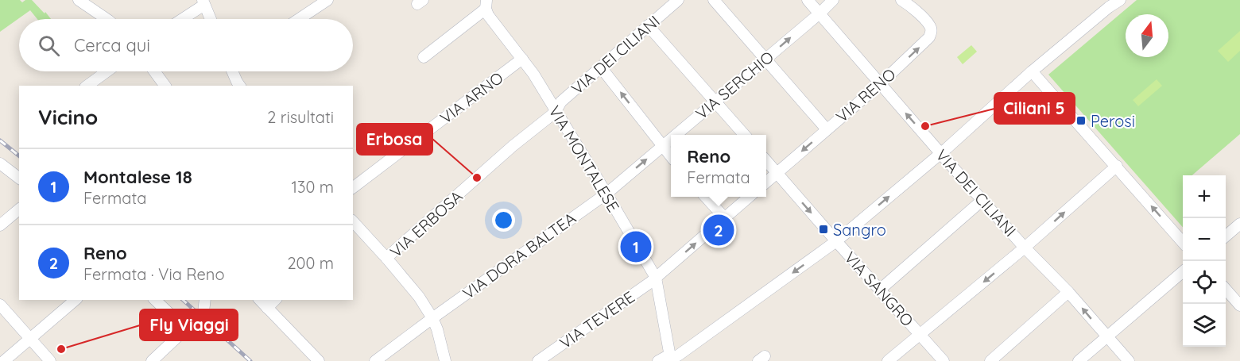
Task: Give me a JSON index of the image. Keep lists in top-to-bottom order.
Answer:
{
  "streets": {
    "street": [
      "VIA DEI CILIANI",
      "VIA SERCHIO",
      "VIA RENO",
      "VIA ARNO",
      "VIA MONTALESE",
      "VIA ERBOSA",
      "VIA DORA BALTEA",
      "VIA SANGRO",
      "VIA TEVERE"
    ]
  },
  "crossings": [
    ["VIA DEI CILIANI", "VIA SERCHIO"],
    ["VIA DEI CILIANI", "VIA RENO"],
    ["VIA DEI CILIANI", "VIA MONTALESE"],
    ["VIA DEI CILIANI", "VIA ERBOSA"],
    ["VIA SERCHIO", "VIA MONTALESE"],
    ["VIA SERCHIO", "VIA DORA BALTEA"],
    ["VIA RENO", "VIA SANGRO"],
    ["VIA ARNO", "VIA MONTALESE"],
    ["VIA MONTALESE", "VIA ERBOSA"],
    ["VIA MONTALESE", "VIA DORA BALTEA"],
    ["VIA MONTALESE", "VIA TEVERE"],
    ["VIA ERBOSA", "VIA DORA BALTEA"]
  ],
  "places": {
    "transit": ["Perosi", "Sangro"],
    "other": ["Ciliani 5", "Erbosa", "Fly Viaggi"]
  },
  "north": "top",
  "page": {
    "search": "Cerca qui",
    "heading": ["Vicino", "2 risultati"],
    "popup": ["Reno", "Fermata"],
    "list": [
      {
        "mark": "1",
        "name": "Montalese 18",
        "note": "Fermata",
        "value": "130 m"
      },
      {
        "mark": "2",
        "name": "Reno",
        "note": "Fermata · Via Reno",
        "value": "200 m"
      }
    ],
    "map_buttons": ["+", "−"],
    "pins": ["2", "1"]
  }
}
